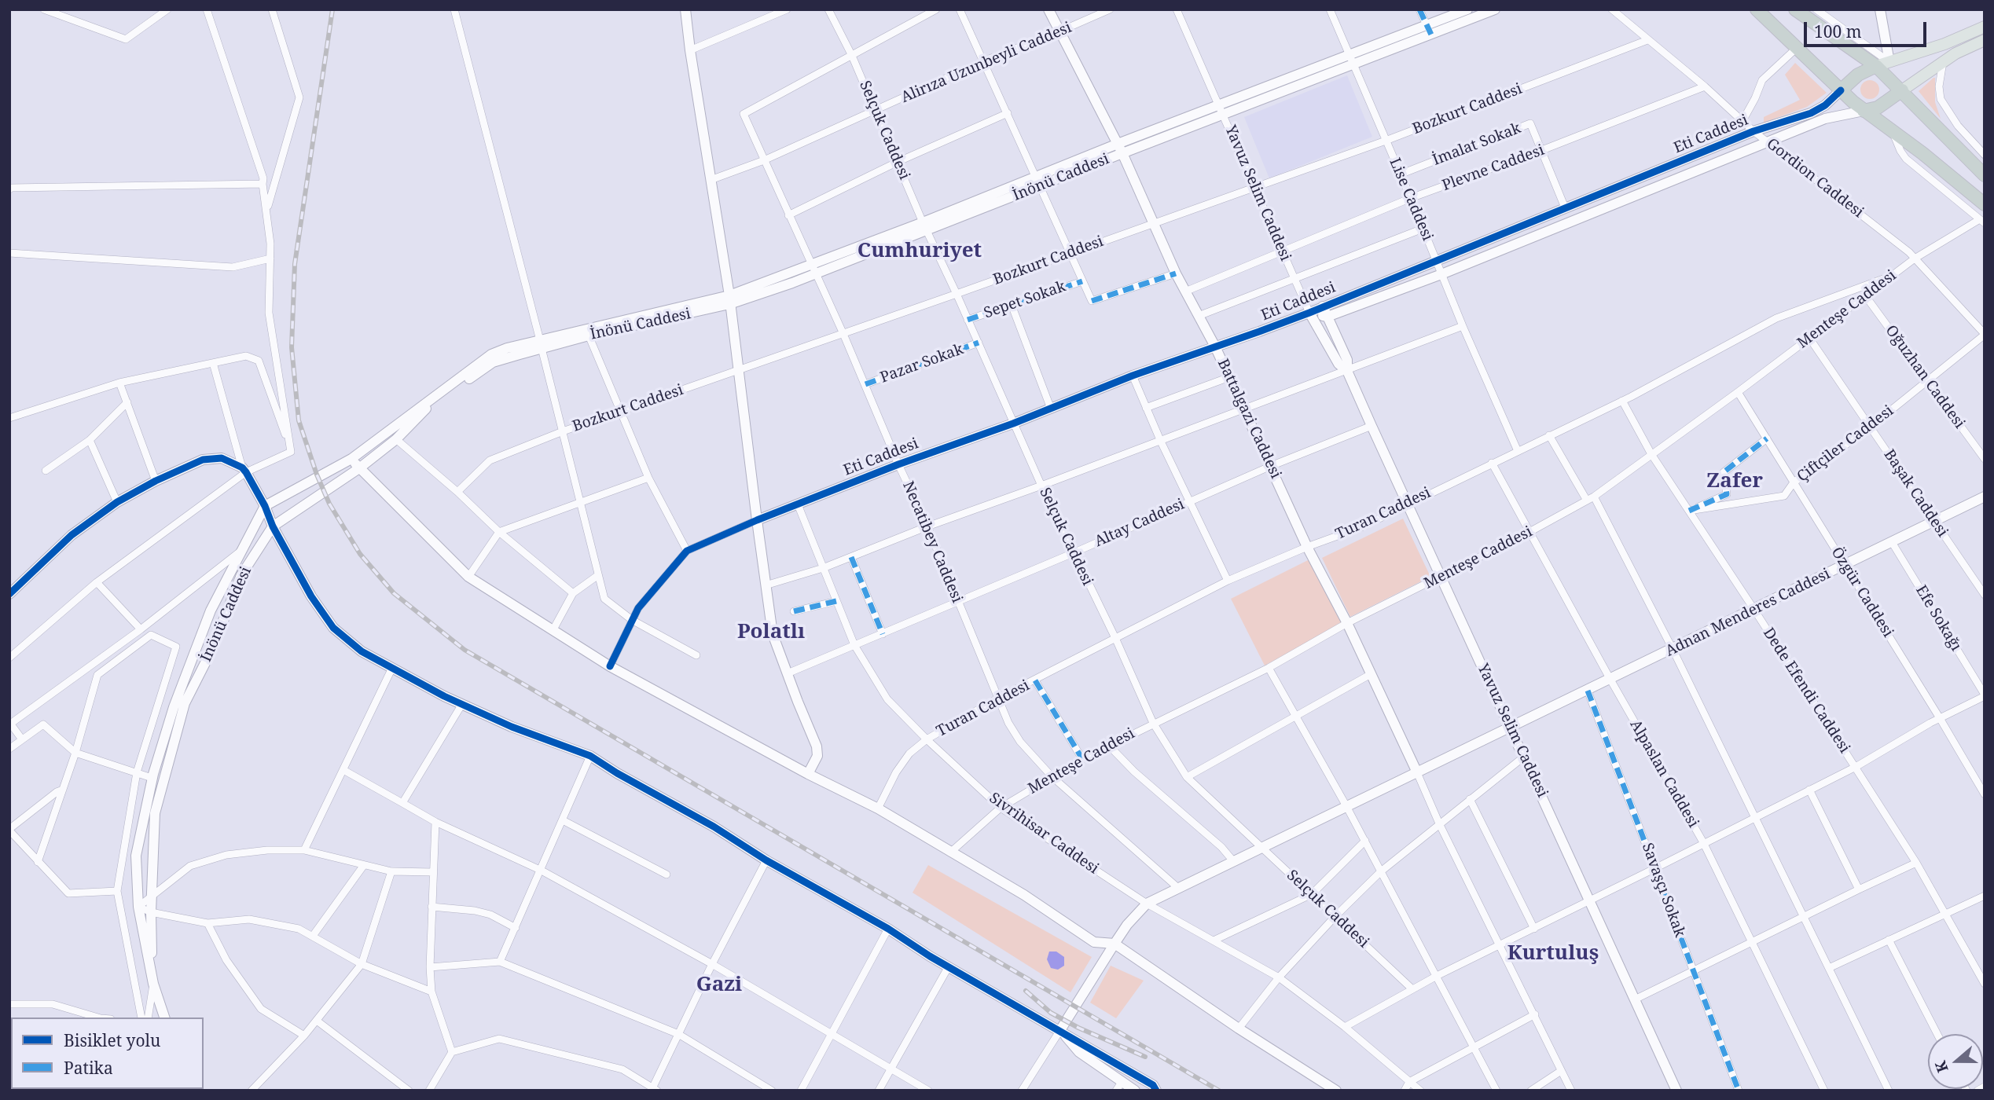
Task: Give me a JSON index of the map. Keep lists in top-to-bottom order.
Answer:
{
  "streets": {
    "street": [
      "Alirıza Uzunbeyli Caddesi",
      "Bozkurt Caddesi",
      "Selçuk Caddesi",
      "Eti Caddesi",
      "İmalat Sokak",
      "Plevne Caddesi",
      "İnönü Caddesi",
      "Gordion Caddesi",
      "Yavuz Selim Caddesi",
      "Lise Caddesi",
      "Sepet Sokak",
      "Menteşe Caddesi",
      "Pazar Sokak",
      "Oğuzhan Caddesi",
      "Battalgazi Caddesi",
      "Çiftçiler Caddesi",
      "Başak Caddesi",
      "Turan Caddesi",
      "Altay Caddesi",
      "Necatibey Caddesi",
      "Özgür Caddesi",
      "Adnan Menderes Caddesi",
      "Efe Sokağı",
      "Dede Efendi Caddesi",
      "Alpaslan Caddesi",
      "Sivrihisar Caddesi",
      "Savaşçı Sokak"
    ]
  },
  "crossings": [
    ["Alirıza Uzunbeyli Caddesi", "Selçuk Caddesi"],
    ["Alirıza Uzunbeyli Caddesi", "Battalgazi Caddesi"],
    ["Alirıza Uzunbeyli Caddesi", "Necatibey Caddesi"],
    ["Bozkurt Caddesi", "Selçuk Caddesi"],
    ["Bozkurt Caddesi", "Gordion Caddesi"],
    ["Bozkurt Caddesi", "Yavuz Selim Caddesi"],
    ["Bozkurt Caddesi", "Lise Caddesi"],
    ["Bozkurt Caddesi", "Battalgazi Caddesi"],
    ["Bozkurt Caddesi", "Necatibey Caddesi"],
    ["Selçuk Caddesi", "Eti Caddesi"],
    ["Selçuk Caddesi", "İnönü Caddesi"],
    ["Selçuk Caddesi", "Sepet Sokak"],
    ["Selçuk Caddesi", "Menteşe Caddesi"],
    ["Selçuk Caddesi", "Pazar Sokak"],
    ["Selçuk Caddesi", "Turan Caddesi"],
    ["Selçuk Caddesi", "Altay Caddesi"],
    ["Selçuk Caddesi", "Necatibey Caddesi"],
    ["Selçuk Caddesi", "Adnan Menderes Caddesi"],
    ["Eti Caddesi", "İmalat Sokak"],
    ["Eti Caddesi", "Gordion Caddesi"],
    ["Eti Caddesi", "Yavuz Selim Caddesi"],
    ["Eti Caddesi", "Lise Caddesi"],
    ["Eti Caddesi", "Battalgazi Caddesi"],
    ["Eti Caddesi", "Necatibey Caddesi"],
    ["Eti Caddesi", "Sivrihisar Caddesi"],
    ["İmalat Sokak", "Plevne Caddesi"],
    ["İmalat Sokak", "Lise Caddesi"],
    ["Plevne Caddesi", "Gordion Caddesi"],
    ["Plevne Caddesi", "Yavuz Selim Caddesi"],
    ["Plevne Caddesi", "Lise Caddesi"],
    ["Plevne Caddesi", "Battalgazi Caddesi"],
    ["İnönü Caddesi", "Yavuz Selim Caddesi"],
    ["İnönü Caddesi", "Lise Caddesi"],
    ["İnönü Caddesi", "Battalgazi Caddesi"],
    ["İnönü Caddesi", "Necatibey Caddesi"],
    ["Gordion Caddesi", "Menteşe Caddesi"],
    ["Gordion Caddesi", "Çiftçiler Caddesi"],
    ["Yavuz Selim Caddesi", "Menteşe Caddesi"],
    ["Yavuz Selim Caddesi", "Turan Caddesi"],
    ["Yavuz Selim Caddesi", "Altay Caddesi"],
    ["Yavuz Selim Caddesi", "Adnan Menderes Caddesi"],
    ["Lise Caddesi", "Turan Caddesi"],
    ["Menteşe Caddesi", "Oğuzhan Caddesi"],
    ["Menteşe Caddesi", "Battalgazi Caddesi"],
    ["Menteşe Caddesi", "Başak Caddesi"],
    ["Menteşe Caddesi", "Turan Caddesi"],
    ["Menteşe Caddesi", "Necatibey Caddesi"],
    ["Menteşe Caddesi", "Özgür Caddesi"],
    ["Menteşe Caddesi", "Dede Efendi Caddesi"],
    ["Menteşe Caddesi", "Alpaslan Caddesi"],
    ["Menteşe Caddesi", "Sivrihisar Caddesi"],
    ["Pazar Sokak", "Necatibey Caddesi"],
    ["Oğuzhan Caddesi", "Çiftçiler Caddesi"],
    ["Battalgazi Caddesi", "Turan Caddesi"],
    ["Battalgazi Caddesi", "Altay Caddesi"],
    ["Battalgazi Caddesi", "Adnan Menderes Caddesi"],
    ["Çiftçiler Caddesi", "Başak Caddesi"],
    ["Çiftçiler Caddesi", "Özgür Caddesi"],
    ["Çiftçiler Caddesi", "Dede Efendi Caddesi"],
    ["Başak Caddesi", "Adnan Menderes Caddesi"],
    ["Turan Caddesi", "Necatibey Caddesi"],
    ["Turan Caddesi", "Dede Efendi Caddesi"],
    ["Turan Caddesi", "Alpaslan Caddesi"],
    ["Turan Caddesi", "Sivrihisar Caddesi"],
    ["Altay Caddesi", "Necatibey Caddesi"],
    ["Altay Caddesi", "Sivrihisar Caddesi"],
    ["Necatibey Caddesi", "Adnan Menderes Caddesi"],
    ["Özgür Caddesi", "Adnan Menderes Caddesi"],
    ["Adnan Menderes Caddesi", "Efe Sokağı"],
    ["Adnan Menderes Caddesi", "Dede Efendi Caddesi"],
    ["Adnan Menderes Caddesi", "Alpaslan Caddesi"],
    ["Adnan Menderes Caddesi", "Sivrihisar Caddesi"],
    ["Adnan Menderes Caddesi", "Savaşçı Sokak"]
  ],
  "districts": [
    "Cumhuriyet",
    "Zafer",
    "Polatlı",
    "Kurtuluş",
    "Gazi"
  ],
  "legend": ["Bisiklet yolu", "Patika"],
  "scale_bar": "100 m",
  "north": "left"
}
